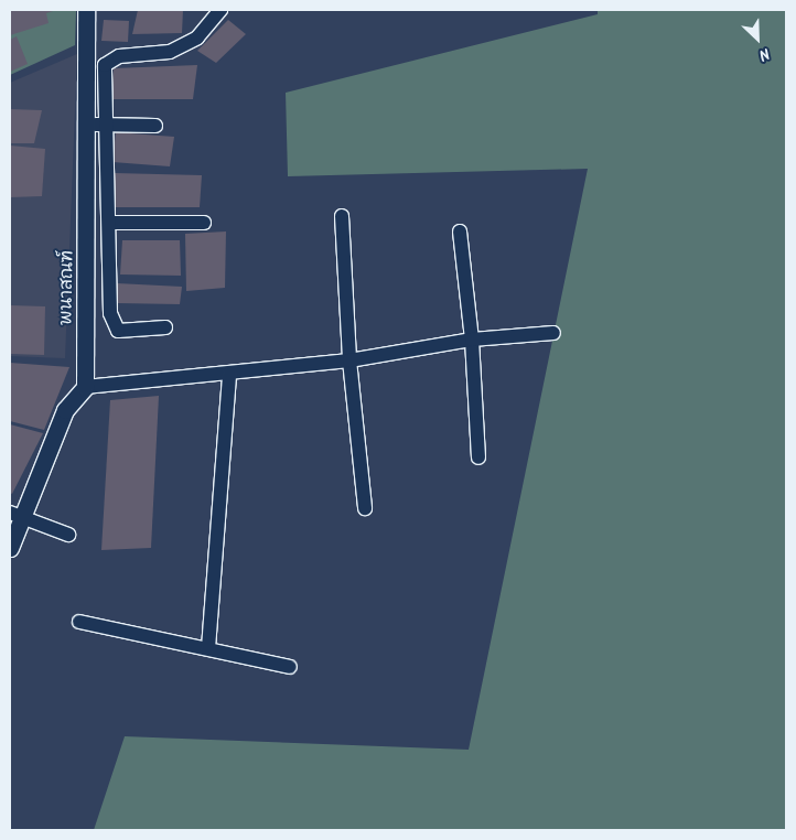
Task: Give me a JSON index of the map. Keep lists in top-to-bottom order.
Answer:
{
  "streets": {
    "street": ["พนาสณฑ์"]
  },
  "north": "bottom right"
}
